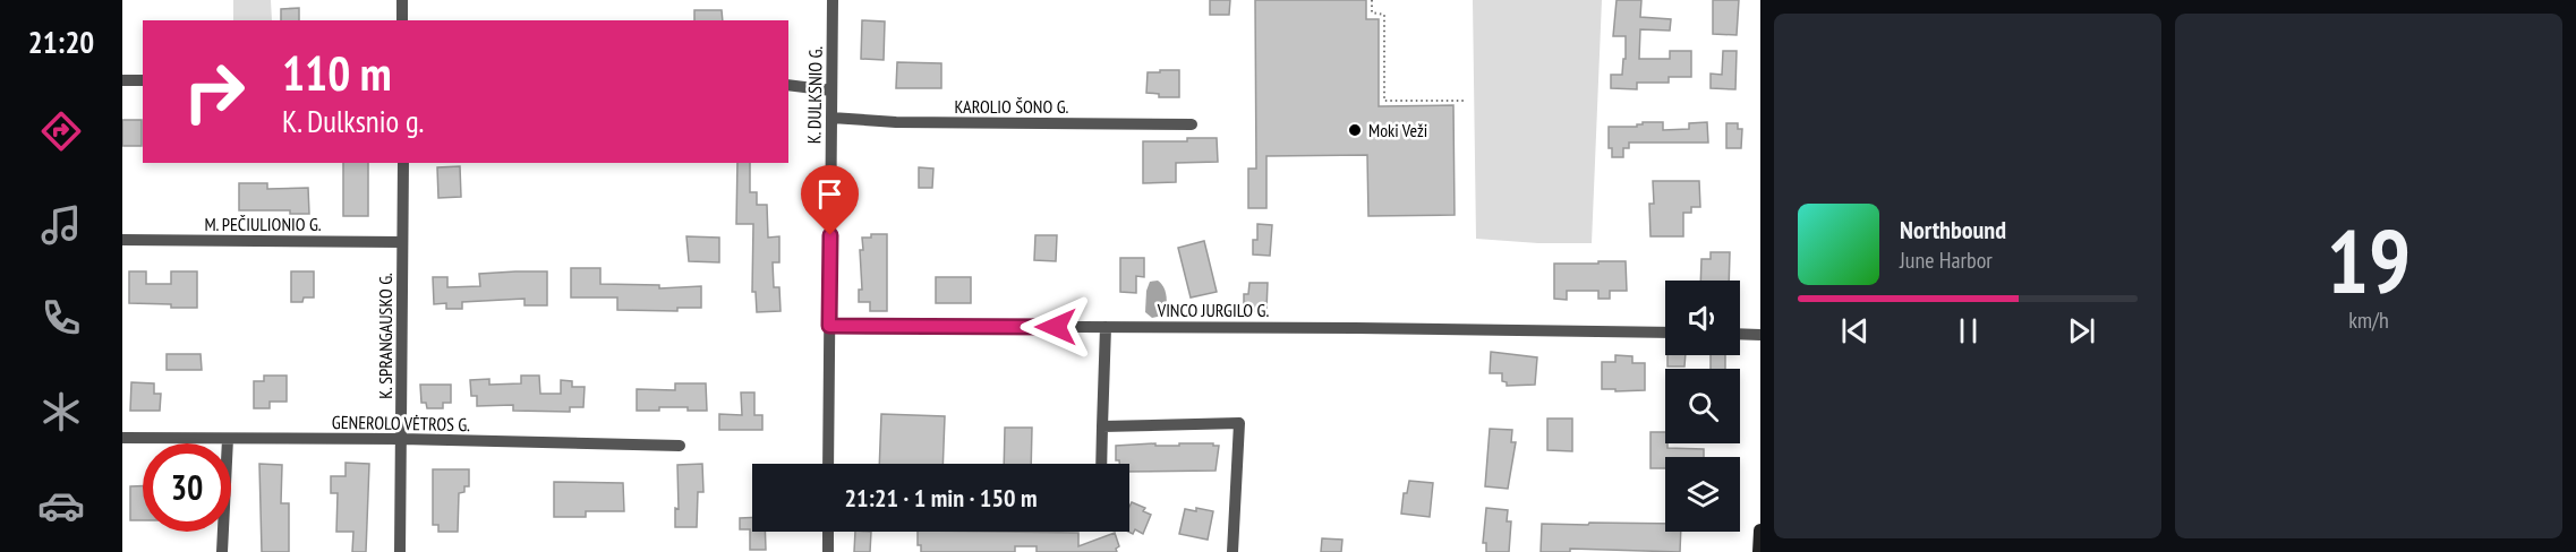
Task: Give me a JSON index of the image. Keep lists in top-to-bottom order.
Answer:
{
  "streets": {
    "street": [
      "K. DULKSNIO G.",
      "KAROLIO ŠONO G.",
      "M. PEČIULIONIO G.",
      "VINCO JURGILO G.",
      "K. SPRANGAUSKO G.",
      "GENEROLO VĖTROS G."
    ]
  },
  "crossings": [
    ["K. DULKSNIO G.", "KAROLIO ŠONO G."],
    ["K. DULKSNIO G.", "VINCO JURGILO G."],
    ["M. PEČIULIONIO G.", "K. SPRANGAUSKO G."],
    ["K. SPRANGAUSKO G.", "GENEROLO VĖTROS G."]
  ],
  "places": ["Moki Veži"],
  "page": {
    "tabs": "21:20",
    "tile": ["19", "km/h"],
    "turn": ["110 m", "K. Dulksnio g."],
    "song": ["Northbound", "June Harbor"],
    "limit": "30",
    "trip": "21:21 · 1 min · 150 m"
  }
}
